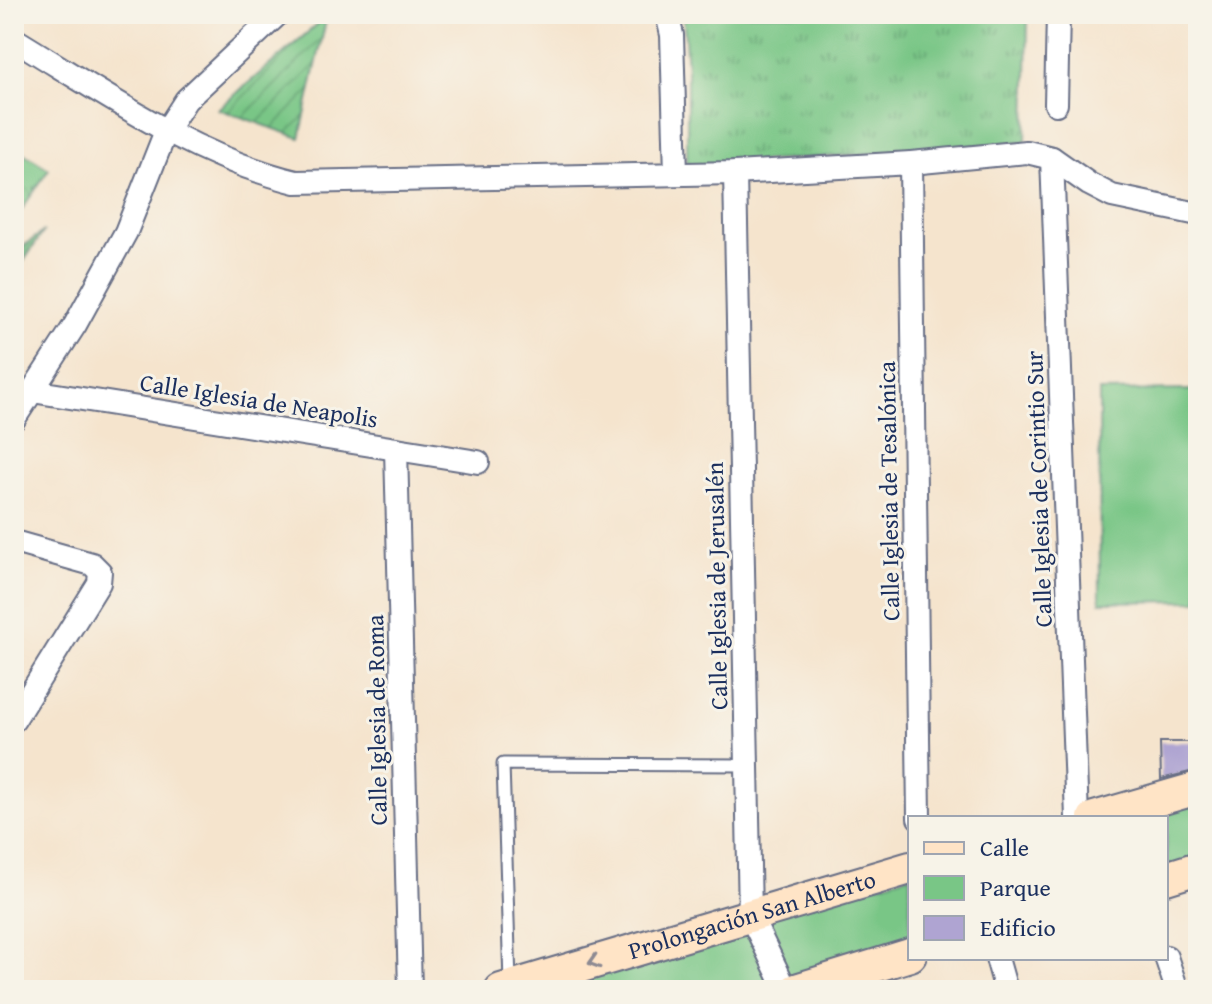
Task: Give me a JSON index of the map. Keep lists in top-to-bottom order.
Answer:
{
  "streets": {
    "main road": ["Prolongación San Alberto"],
    "street": [
      "Calle Iglesia de Neapolis",
      "Calle Iglesia de Corintio Sur",
      "Calle Iglesia de Tesalónica",
      "Calle Iglesia de Jerusalén",
      "Calle Iglesia de Roma"
    ]
  },
  "crossings": [
    ["Calle Iglesia de Neapolis", "Calle Iglesia de Roma"],
    ["Calle Iglesia de Jerusalén", "Prolongación San Alberto"]
  ],
  "one_way": ["Prolongación San Alberto"],
  "legend": ["Calle", "Parque", "Edificio"]
}
